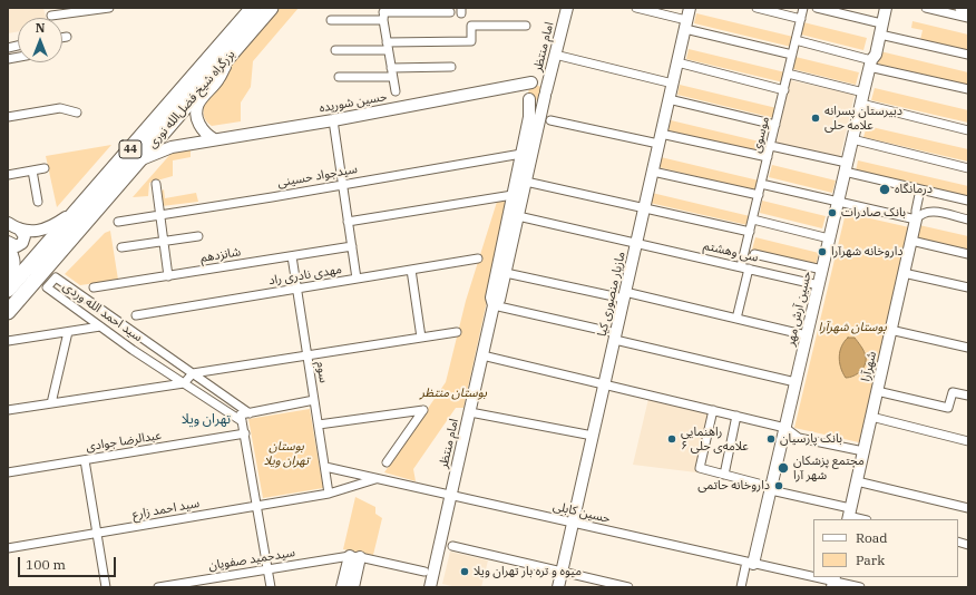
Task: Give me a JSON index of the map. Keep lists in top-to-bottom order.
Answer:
{
  "streets": {
    "highway": ["بزرگراه شیخ فضل‌الله نوری", "44"],
    "street": [
      "امام منتظر",
      "حسین شوریده",
      "موسوی",
      "سیدجواد حسینی",
      "سی وهشتم",
      "شانزدهم",
      "مهدی نادری راد",
      "مازیار منصوری کیا",
      "حسین آرش مهر",
      "سید احمد الله وردی",
      "شهرآرا",
      "سوم",
      "عبدالرضا جوادی",
      "سید احمد زارع",
      "حسین کابلی",
      "سیدحمید صفویان"
    ]
  },
  "crossings": [
    ["امام منتظر", "حسین شوریده"],
    ["امام منتظر", "سیدجواد حسینی"],
    ["امام منتظر", "سی وهشتم"],
    ["امام منتظر", "حسین کابلی"],
    ["بزرگراه شیخ فضل‌الله نوری", "حسین شوریده"],
    ["موسوی", "سی وهشتم"],
    ["سی وهشتم", "مازیار منصوری کیا"],
    ["سی وهشتم", "حسین آرش مهر"],
    ["شانزدهم", "سوم"],
    ["مهدی نادری راد", "سوم"],
    ["مازیار منصوری کیا", "حسین کابلی"],
    ["حسین آرش مهر", "حسین کابلی"],
    ["سوم", "سید احمد زارع"],
    ["سوم", "حسین کابلی"],
    ["سید احمد زارع", "حسین کابلی"]
  ],
  "districts": ["تهران ویلا"],
  "parks": ["بوستان شهرآرا", "بوستان منتظر", "بوستان تهران ویلا"],
  "places": [
    "دبیرستان پسرانه علامه حلی",
    "درمانگاه",
    "بانک صادرات",
    "داروخانه شهرآرا",
    "راهنمایی علامه‌ی حلی ۶",
    "بانک پارسیان",
    "مجتمع پزشکان شهر آرا",
    "داروخانه حاتمی",
    "میوه و تره بار تهران ویلا"
  ],
  "legend": ["Road", "Park"],
  "scale_bar": "100 m",
  "north": "top"
}
